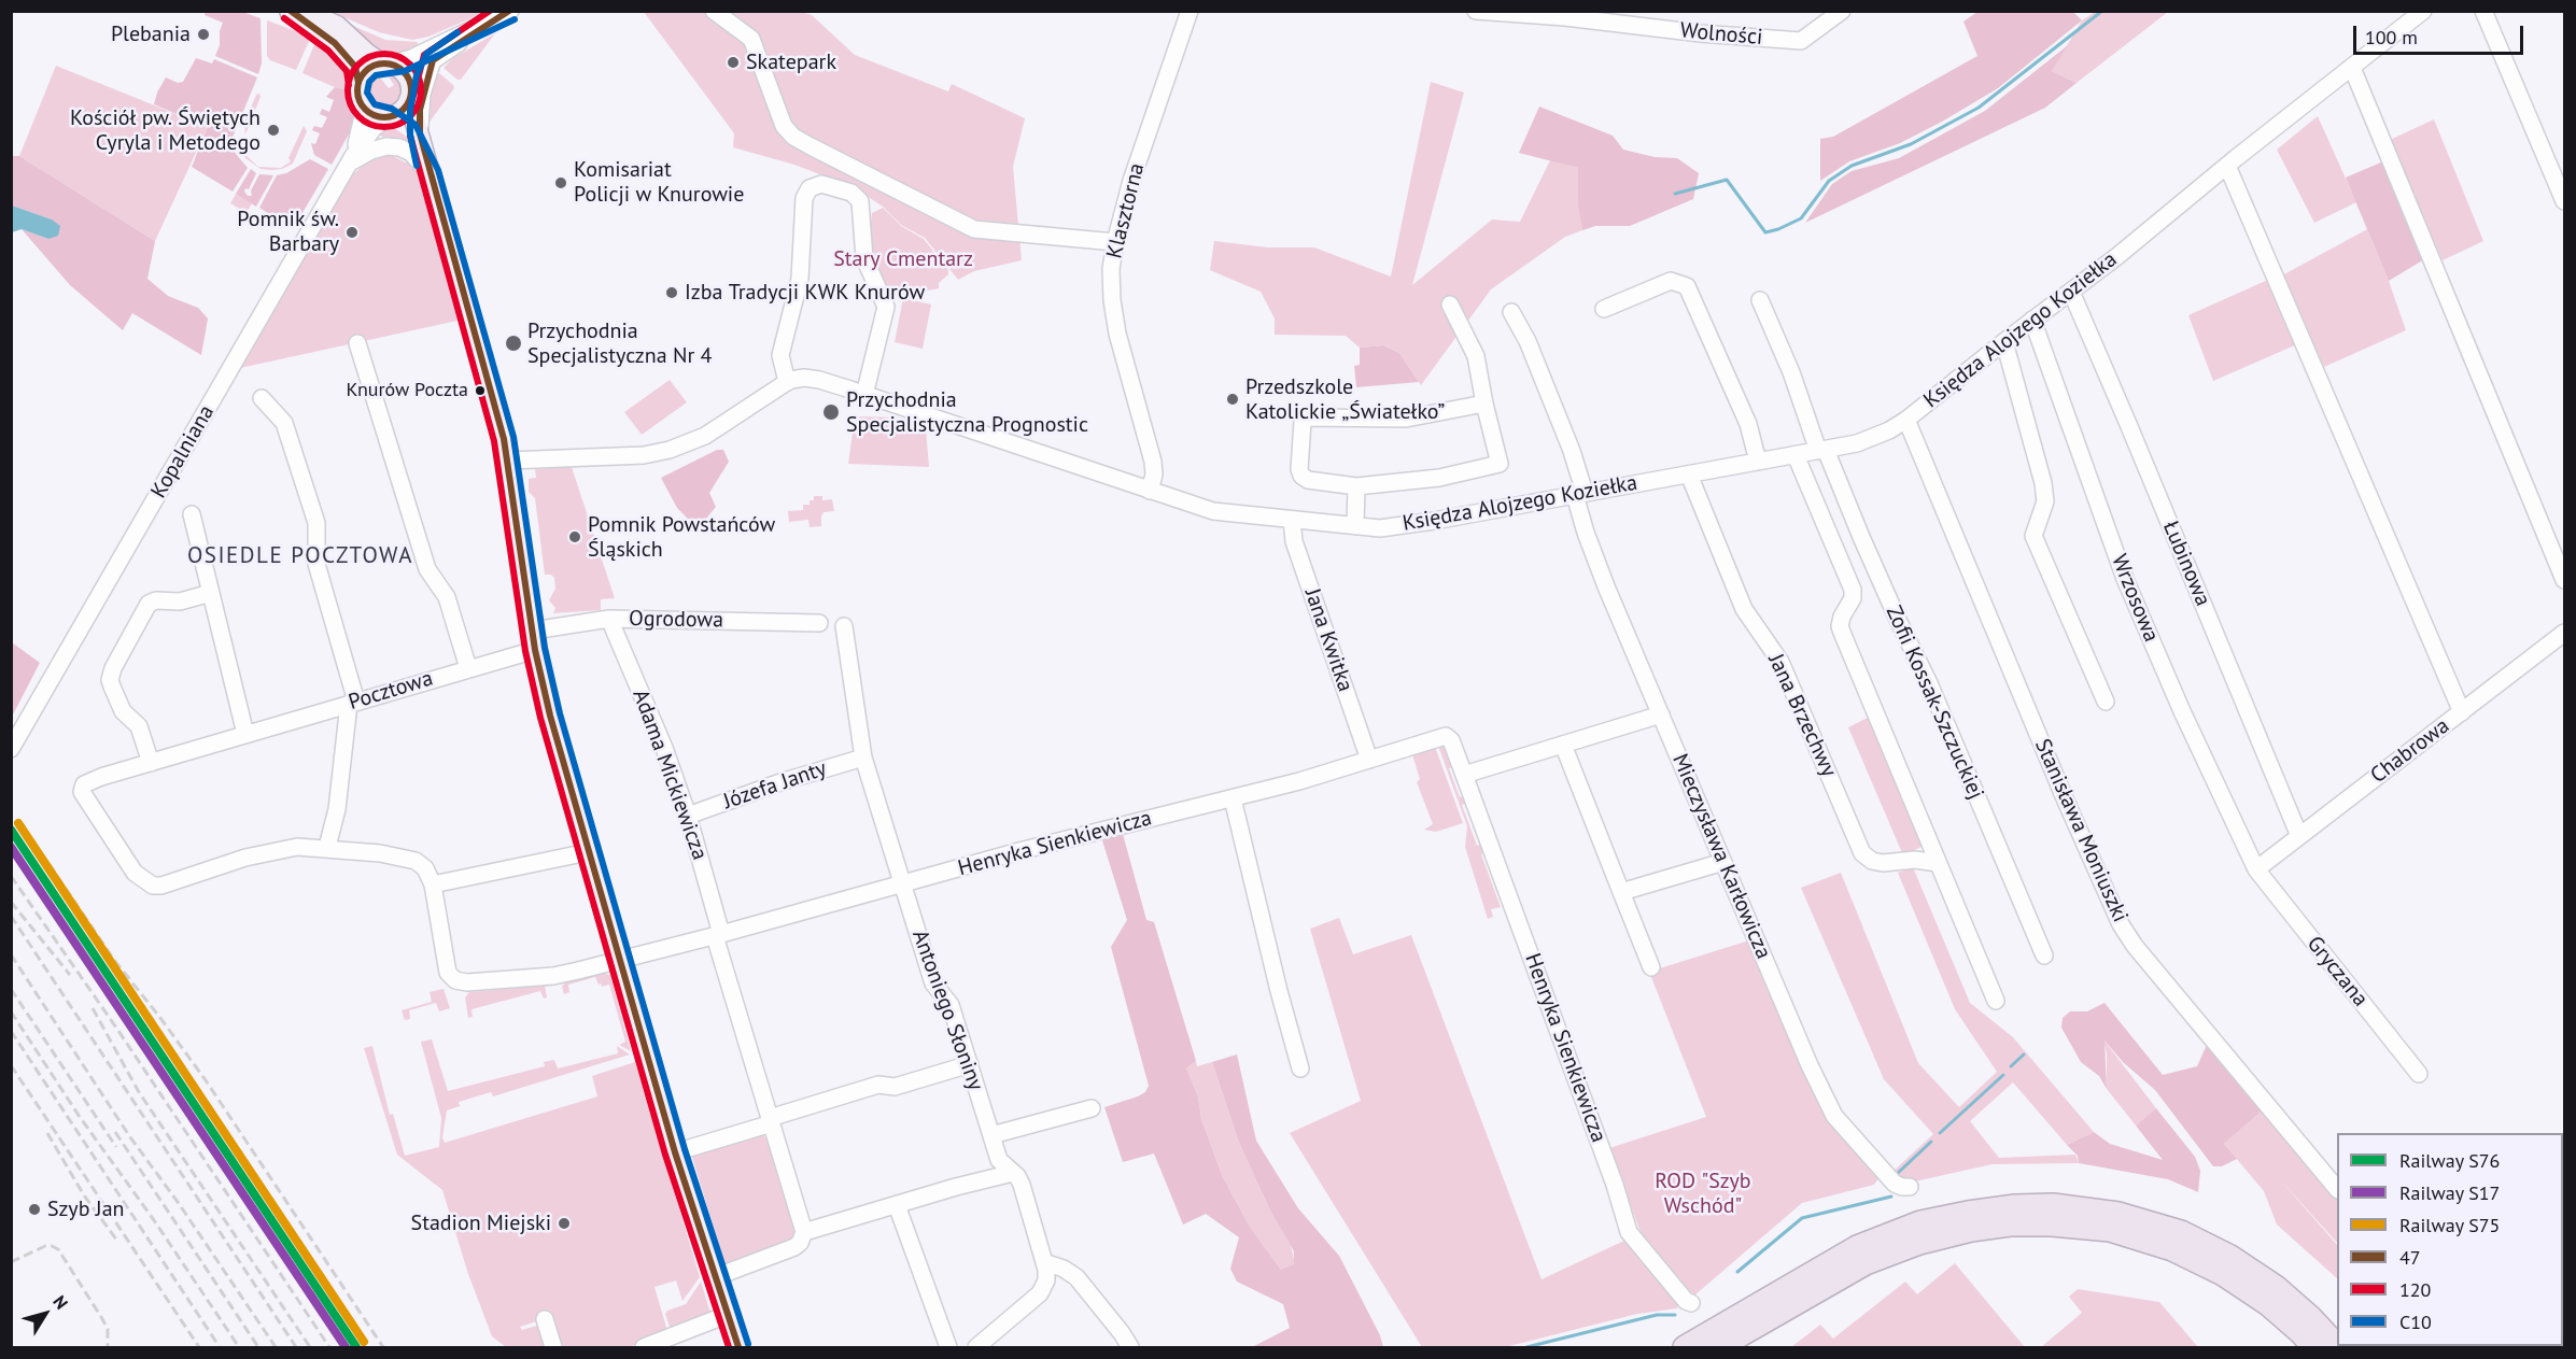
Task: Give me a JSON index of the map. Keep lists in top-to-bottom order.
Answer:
{
  "streets": {
    "street": [
      "Wolności",
      "Klasztorna",
      "Księdza Alojzego Koziełka",
      "Kopalniana",
      "Łubinowa",
      "Wrzosowa",
      "Ogrodowa",
      "Jana Kwitka",
      "Pocztowa",
      "Zofii Kossak-Szczuckiej",
      "Jana Brzechwy",
      "Chabrowa",
      "Adama Mickiewicza",
      "Józefa Janty",
      "Stanisława Moniuszki",
      "Henryka Sienkiewicza",
      "Mieczysława Karłowicza",
      "Gryczana",
      "Antoniego Słoniny"
    ]
  },
  "crossings": [
    ["Klasztorna", "Księdza Alojzego Koziełka"],
    ["Księdza Alojzego Koziełka", "Łubinowa"],
    ["Księdza Alojzego Koziełka", "Wrzosowa"],
    ["Księdza Alojzego Koziełka", "Jana Kwitka"],
    ["Księdza Alojzego Koziełka", "Zofii Kossak-Szczuckiej"],
    ["Księdza Alojzego Koziełka", "Jana Brzechwy"],
    ["Księdza Alojzego Koziełka", "Stanisława Moniuszki"],
    ["Księdza Alojzego Koziełka", "Mieczysława Karłowicza"],
    ["Łubinowa", "Chabrowa"],
    ["Wrzosowa", "Chabrowa"],
    ["Wrzosowa", "Gryczana"],
    ["Ogrodowa", "Pocztowa"],
    ["Ogrodowa", "Adama Mickiewicza"],
    ["Jana Kwitka", "Henryka Sienkiewicza"],
    ["Chabrowa", "Gryczana"],
    ["Adama Mickiewicza", "Józefa Janty"],
    ["Adama Mickiewicza", "Henryka Sienkiewicza"],
    ["Józefa Janty", "Antoniego Słoniny"],
    ["Henryka Sienkiewicza", "Antoniego Słoniny"]
  ],
  "districts": ["OSIEDLE POCZTOWA"],
  "parks": ["Stary Cmentarz", "ROD \"Szyb Wschód\""],
  "places": [
    "Plebania",
    "Skatepark",
    "Kościół pw. Świętych Cyryla i Metodego",
    "Komisariat Policji w Knurowie",
    "Pomnik św. Barbary",
    "Izba Tradycji KWK Knurów",
    "Przychodnia Specjalistyczna Nr 4",
    "Knurów Poczta",
    "Przedszkole Katolickie „Światełko”",
    "Przychodnia Specjalistyczna Prognostic",
    "Pomnik Powstańców Śląskich",
    "Szyb Jan",
    "Stadion Miejski"
  ],
  "lines": [
    "transit line 47",
    "transit line 120",
    "transit line C10",
    "rail line S75",
    "rail line S76",
    "rail line S17"
  ],
  "legend": [
    "Railway S76",
    "Railway S17",
    "Railway S75",
    "47",
    "120",
    "C10"
  ],
  "scale_bar": "100 m",
  "north": "top right"
}
